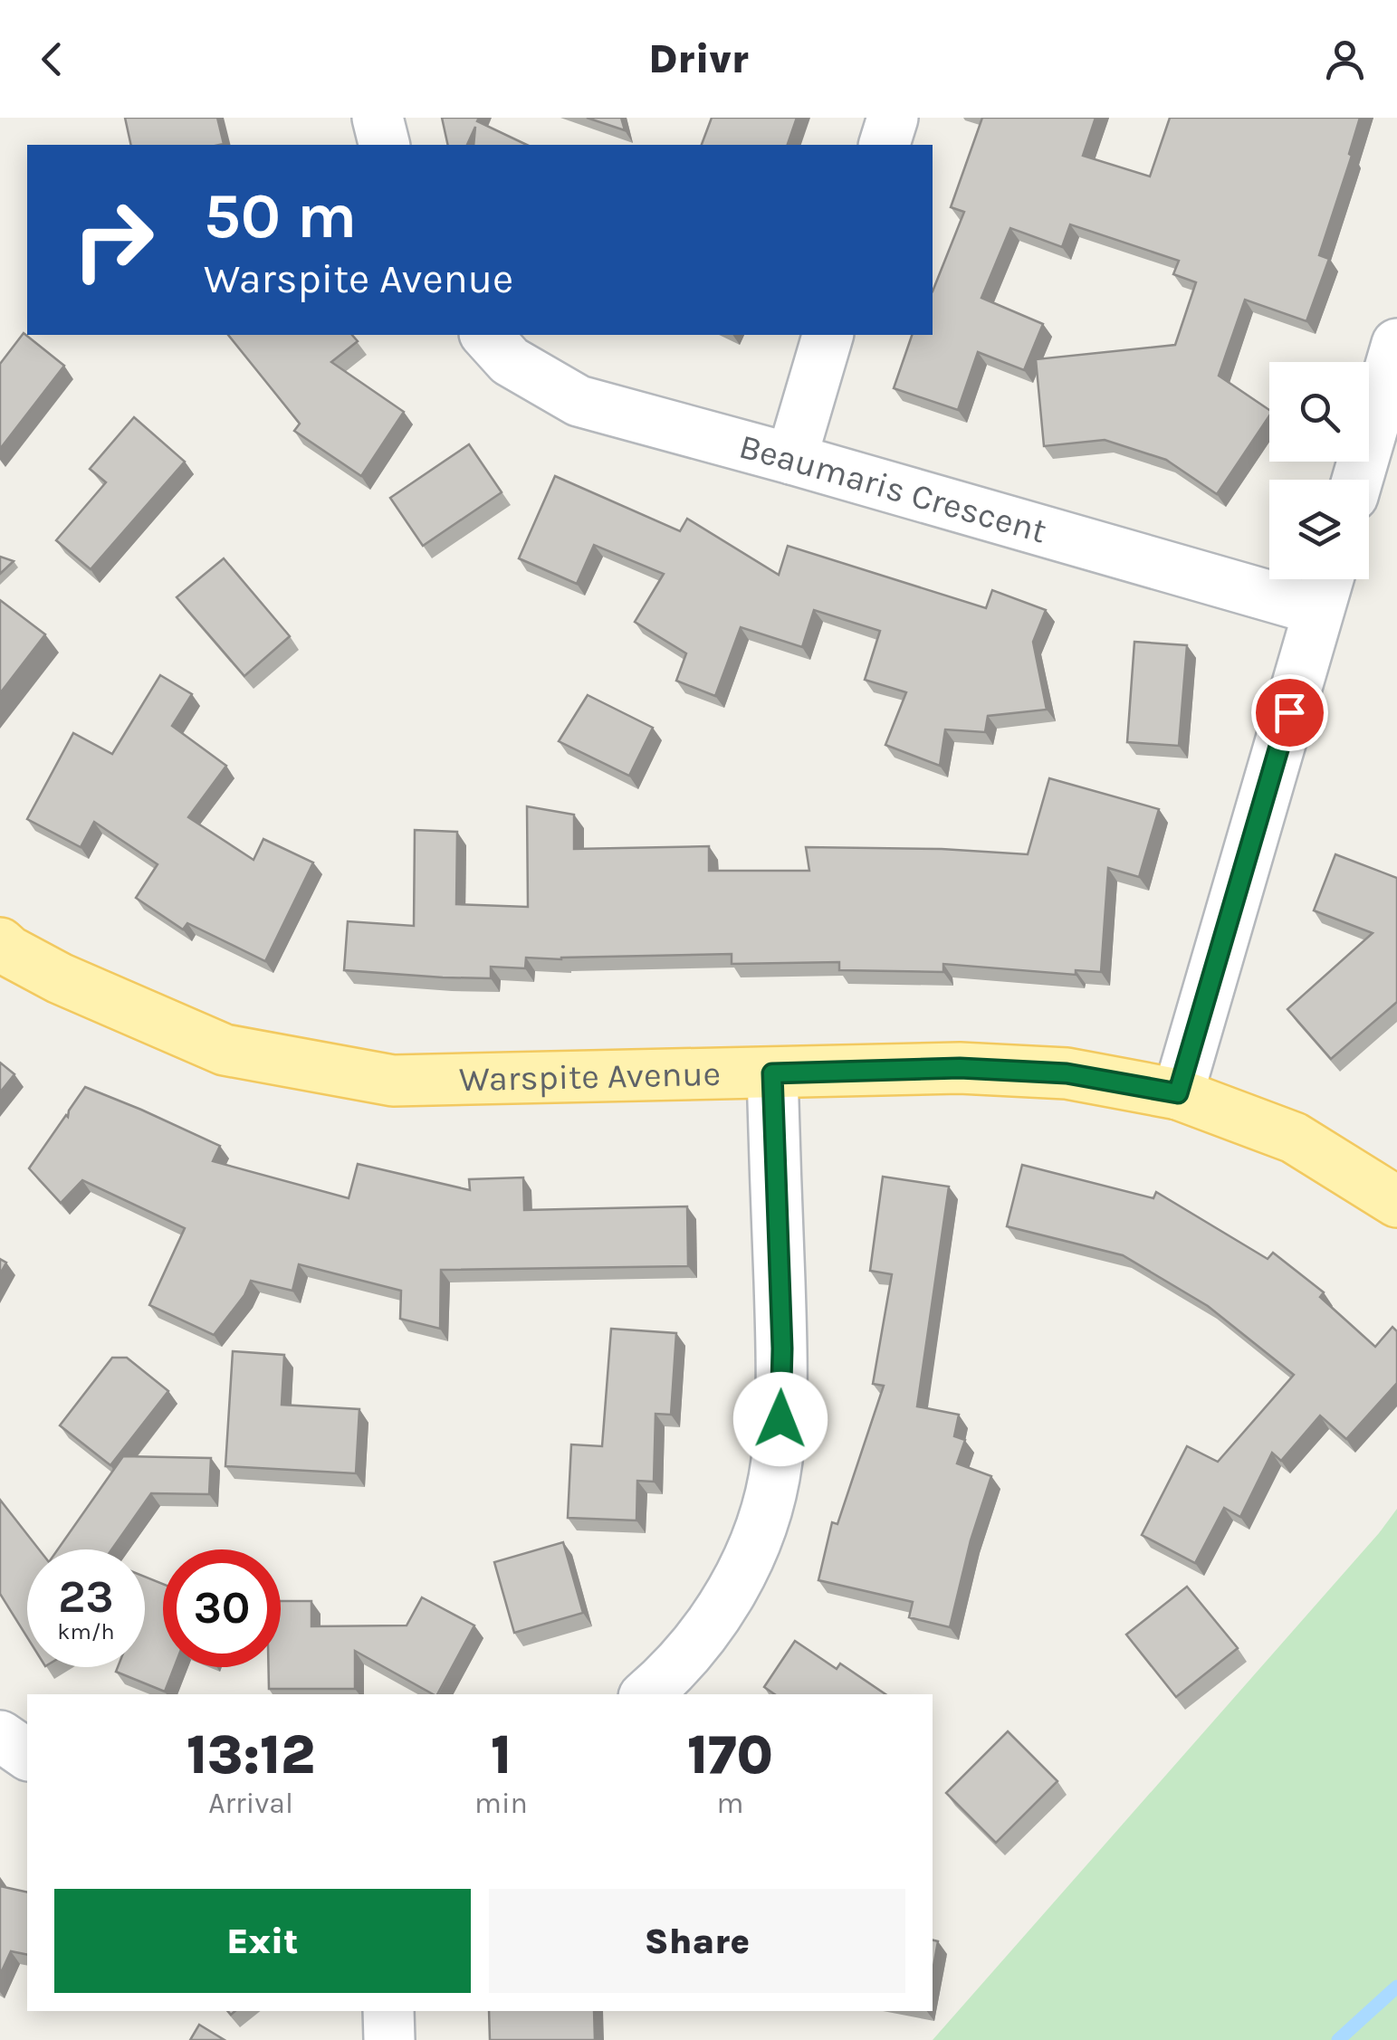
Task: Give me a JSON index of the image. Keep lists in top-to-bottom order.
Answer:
{
  "streets": {
    "main road": ["Warspite Avenue"],
    "street": ["Beaumaris Crescent"]
  },
  "page": {
    "header": "Drivr",
    "turn": ["50 m", "Warspite Avenue"],
    "speed": "23 km/h",
    "limit": "30",
    "eta": [
      "13:12",
      "Arrival",
      "1",
      "min",
      "170",
      "m"
    ],
    "buttons": ["Exit", "Share"]
  }
}
